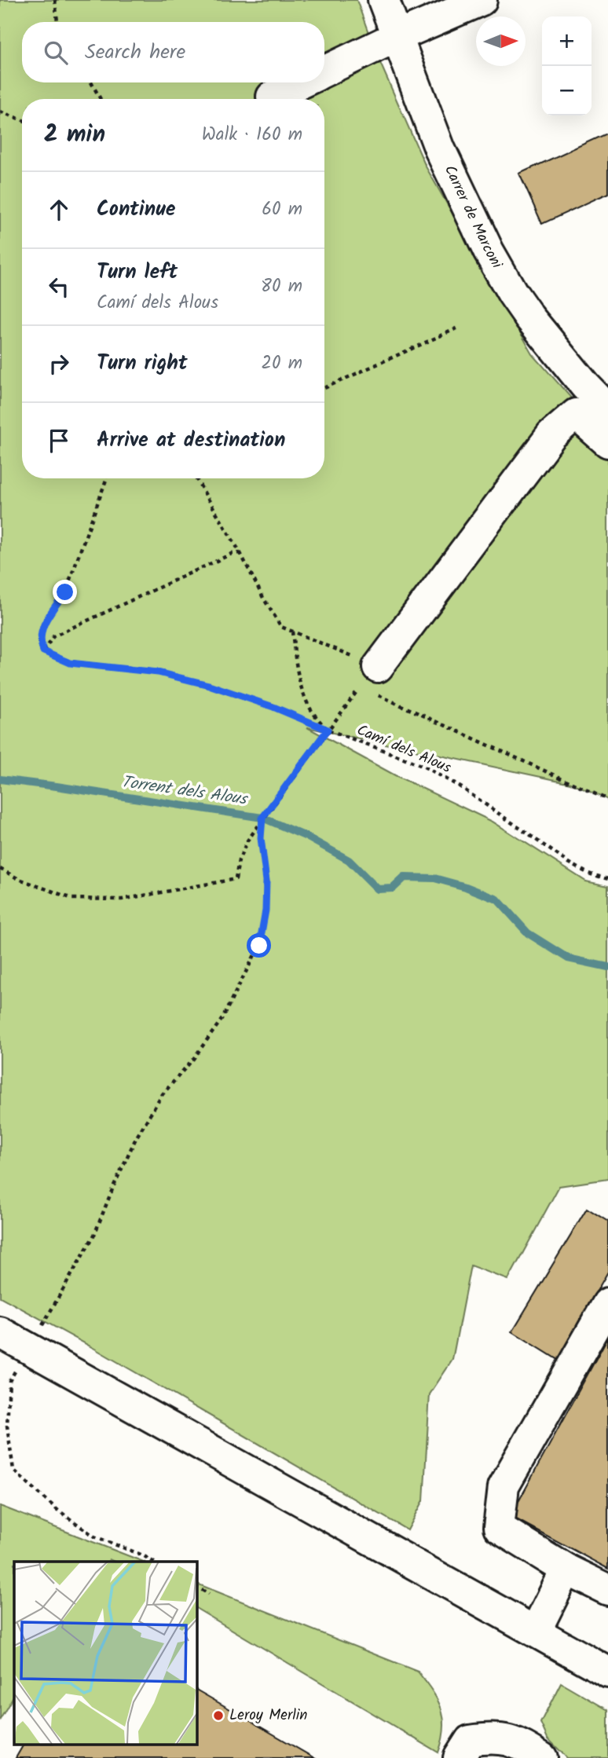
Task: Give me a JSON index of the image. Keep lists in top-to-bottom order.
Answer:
{
  "streets": {
    "street": ["Carrer de Marconi"],
    "path": ["Camí dels Alous"]
  },
  "water": ["Torrent dels Alous"],
  "places": ["Leroy Merlin"],
  "north": "right",
  "page": {
    "map_buttons": ["+", "−"],
    "search": "Search here",
    "heading": ["2 min", "Walk · 160 m"],
    "list": [
      ["Continue", "60 m"],
      ["Turn left", "Camí dels Alous", "80 m"],
      ["Turn right", "20 m"],
      "Arrive at destination"
    ]
  }
}
